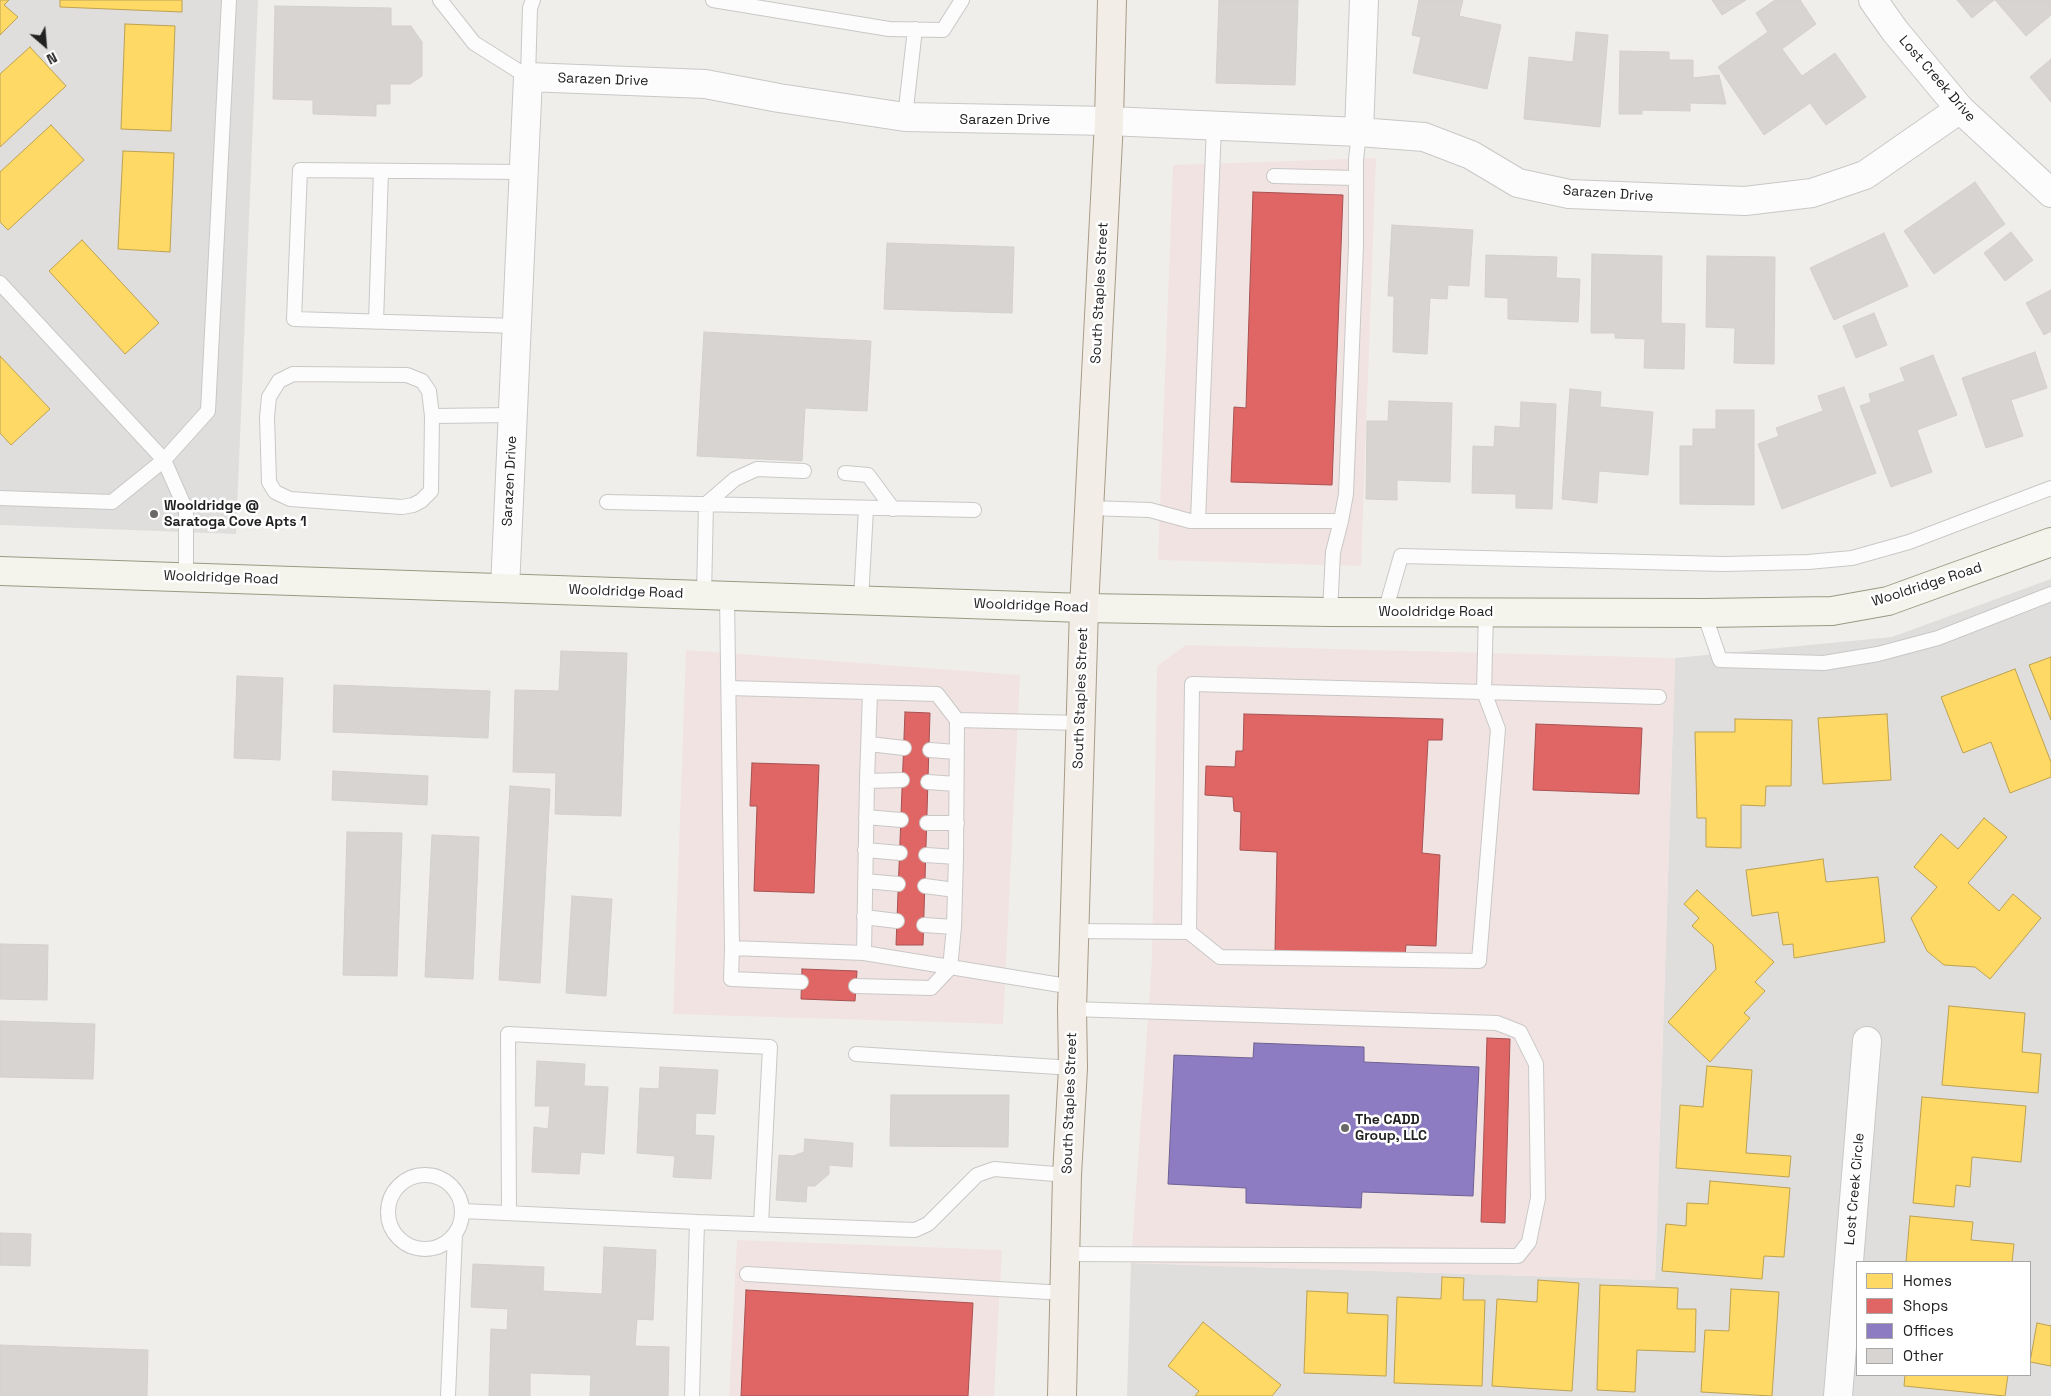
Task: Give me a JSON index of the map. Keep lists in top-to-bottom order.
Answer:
{
  "streets": {
    "main road": ["South Staples Street", "Wooldridge Road"],
    "street": ["Lost Creek Drive", "Sarazen Drive", "Lost Creek Circle"]
  },
  "crossings": [
    ["Lost Creek Drive", "Sarazen Drive"],
    ["Sarazen Drive", "South Staples Street"],
    ["Sarazen Drive", "Wooldridge Road"],
    ["South Staples Street", "Wooldridge Road"]
  ],
  "places": ["Wooldridge @ Saratoga Cove Apts 1", "The CADD Group, LLC"],
  "legend": [
    "Homes",
    "Shops",
    "Offices",
    "Other"
  ],
  "north": "bottom right"
}
